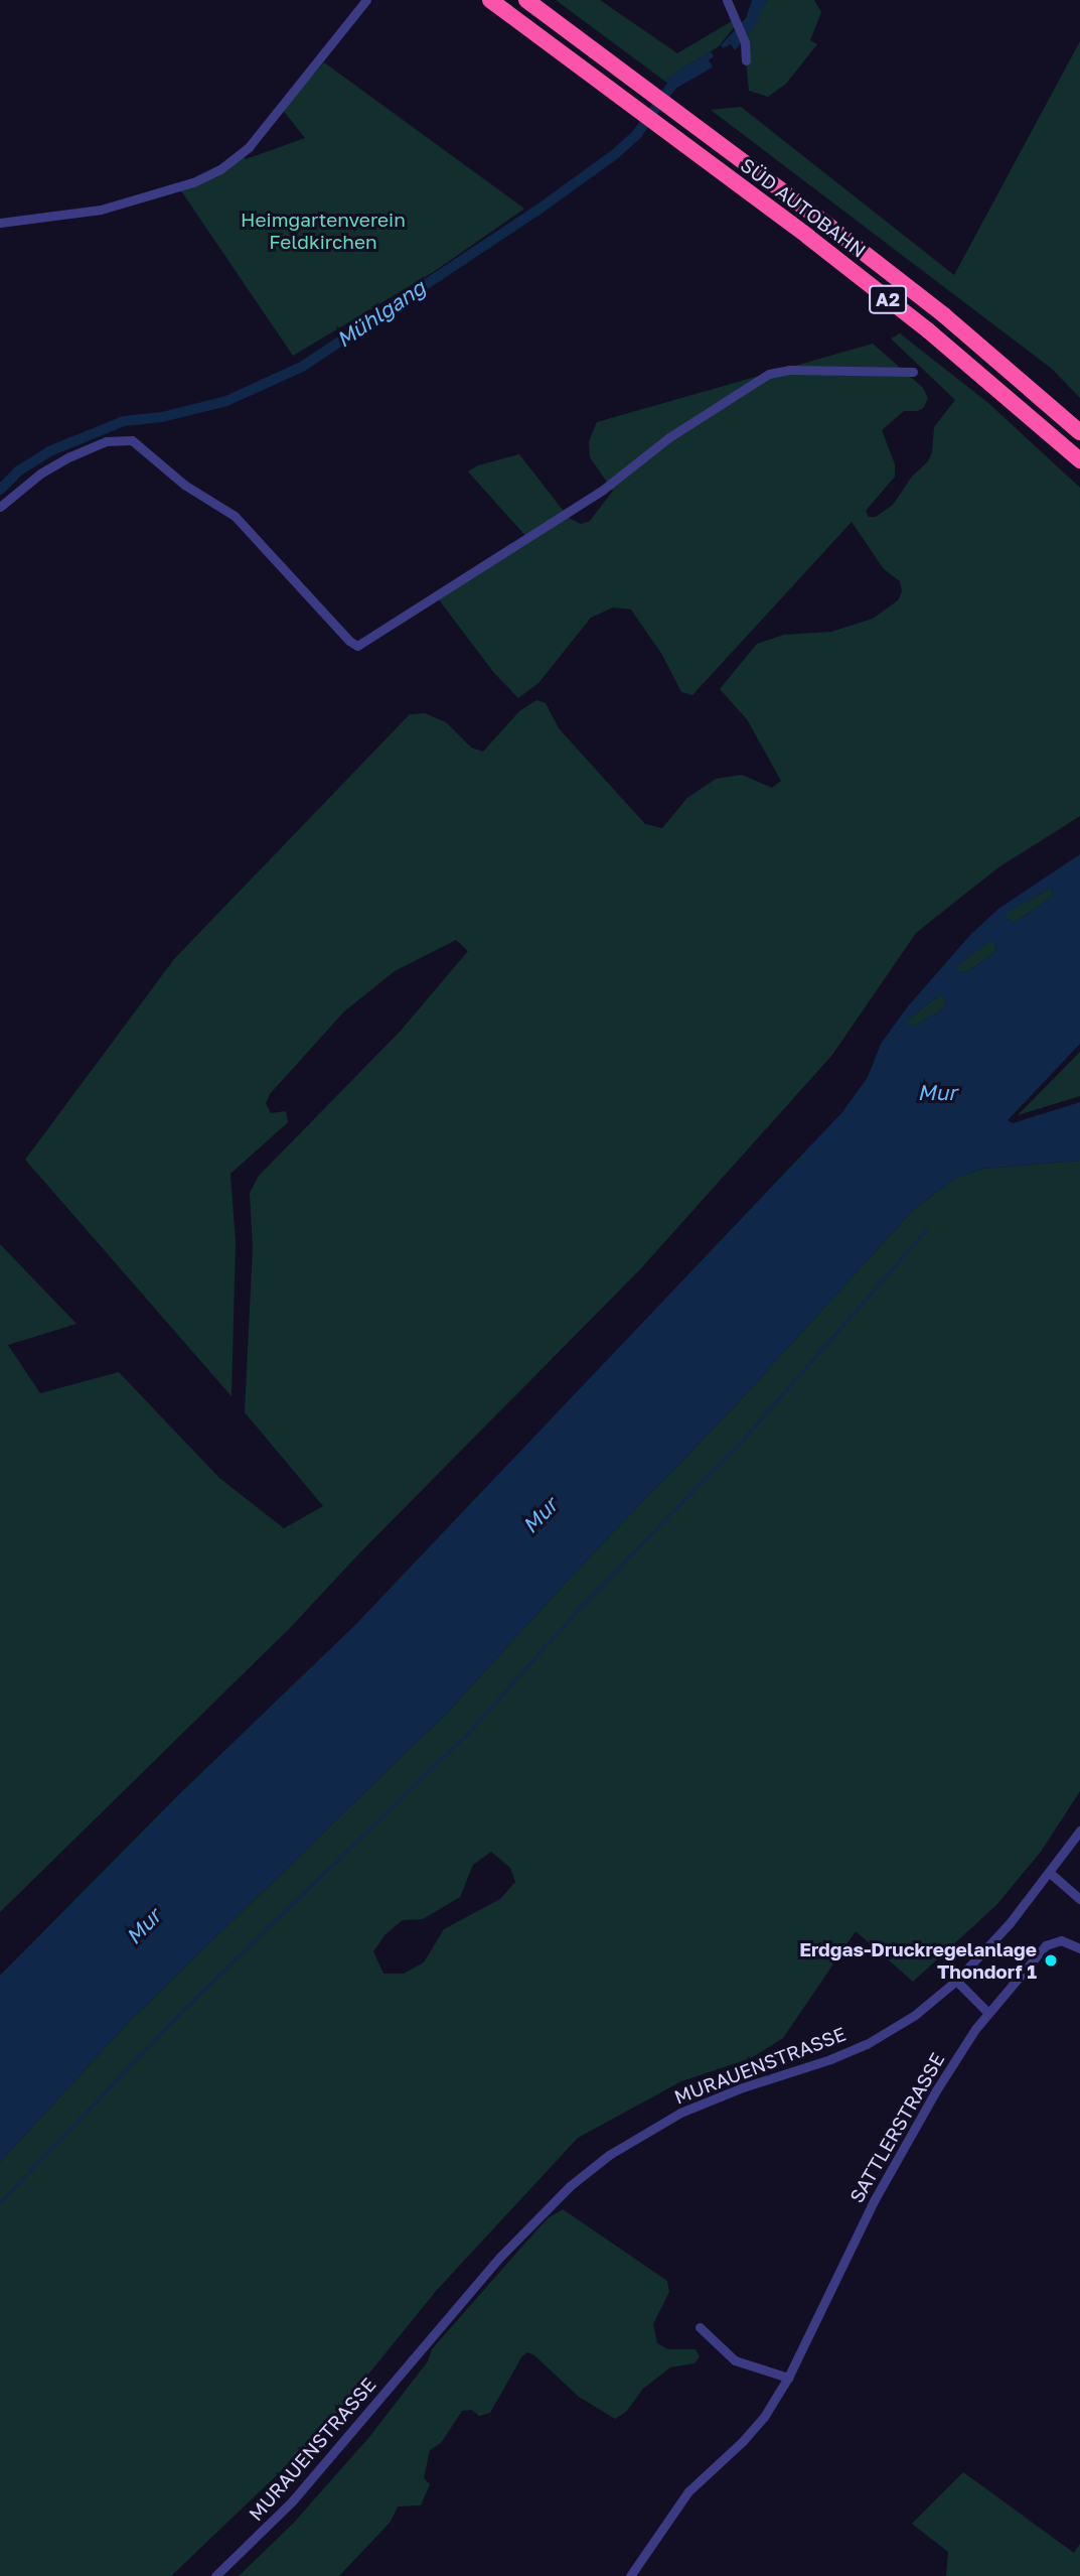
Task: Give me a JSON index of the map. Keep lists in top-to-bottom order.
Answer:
{
  "streets": {
    "highway": ["SÜD AUTOBAHN", "A2"],
    "street": ["MURAUENSTRASSE", "SATTLERSTRASSE"]
  },
  "water": ["Mühlgang", "Mur"],
  "parks": ["Heimgartenverein Feldkirchen"],
  "places": ["Erdgas-Druckregelanlage Thondorf 1"]
}
